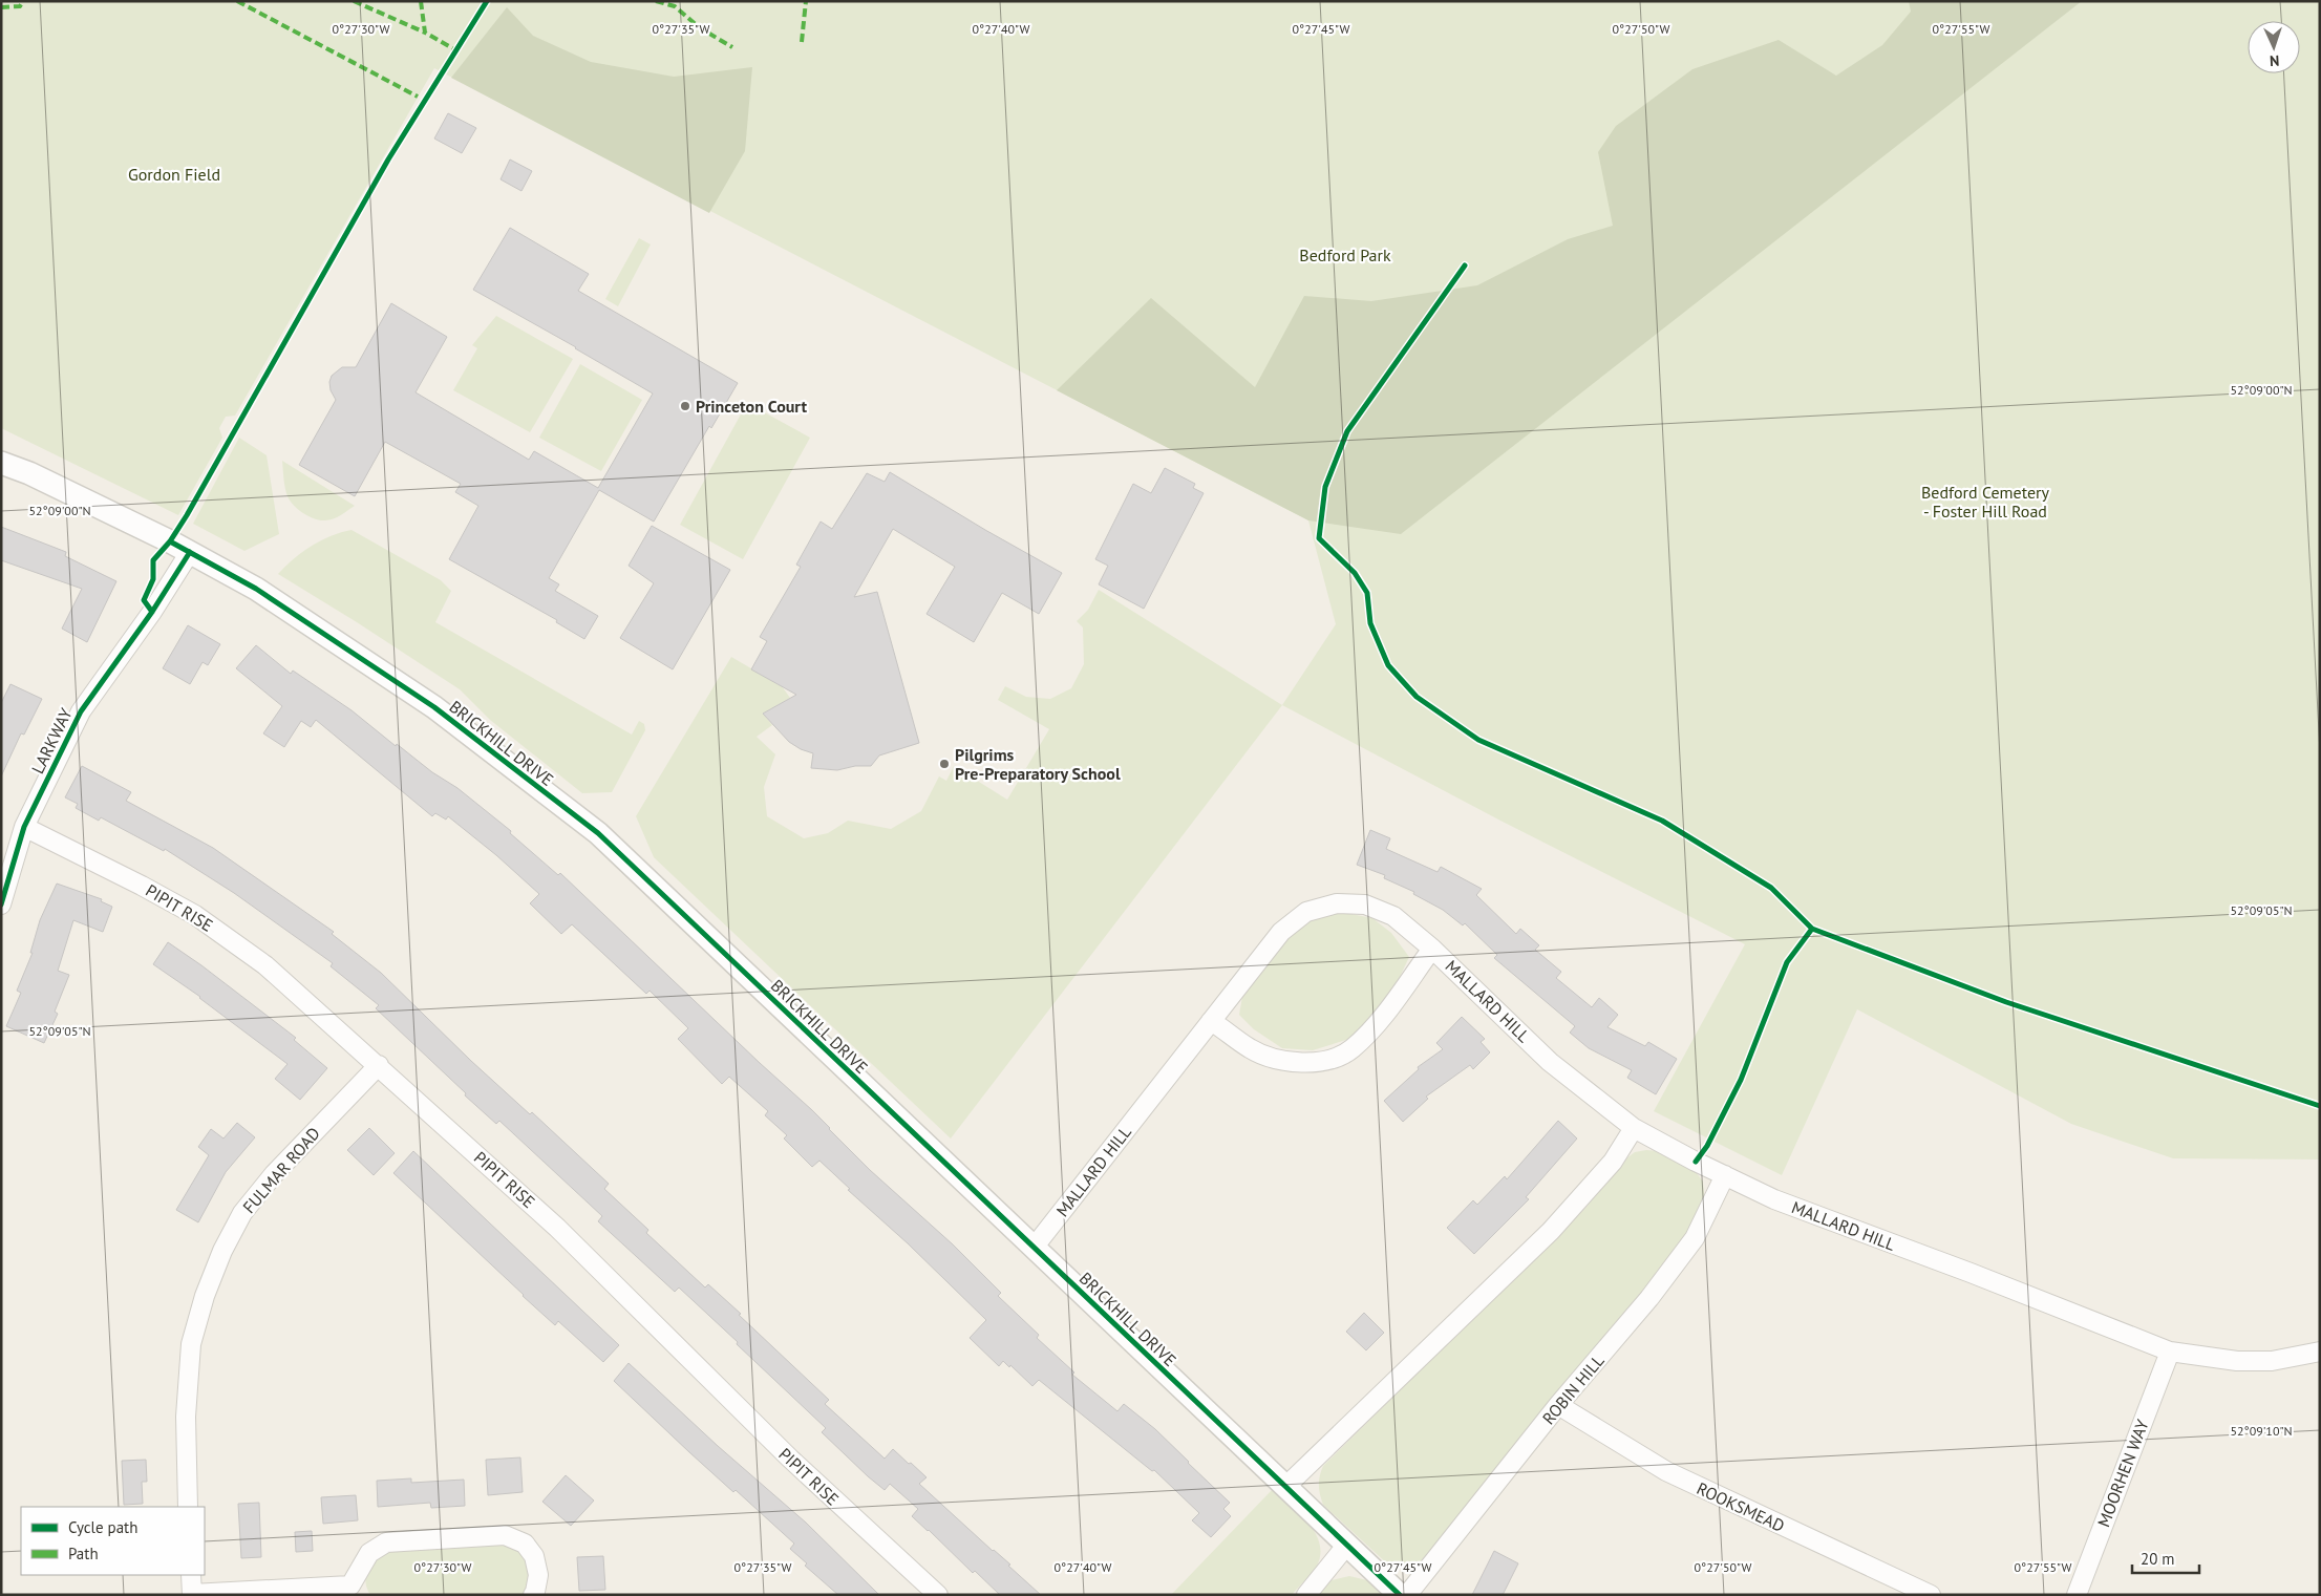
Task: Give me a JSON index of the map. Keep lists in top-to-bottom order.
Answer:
{
  "streets": {
    "street": [
      "LARKWAY",
      "BRICKHILL DRIVE",
      "PIPIT RISE",
      "MALLARD HILL",
      "FULMAR ROAD",
      "ROBIN HILL",
      "MOORHEN WAY",
      "ROOKSMEAD"
    ]
  },
  "crossings": [
    ["LARKWAY", "BRICKHILL DRIVE"],
    ["LARKWAY", "PIPIT RISE"],
    ["BRICKHILL DRIVE", "MALLARD HILL"],
    ["PIPIT RISE", "FULMAR ROAD"],
    ["MALLARD HILL", "ROBIN HILL"],
    ["MALLARD HILL", "MOORHEN WAY"],
    ["ROBIN HILL", "ROOKSMEAD"]
  ],
  "parks": ["Gordon Field", "Bedford Park", "Bedford Cemetery - Foster Hill Road"],
  "places": ["Princeton Court", "Pilgrims Pre-Preparatory School"],
  "legend": ["Cycle path", "Path"],
  "scale_bar": "20 m",
  "north": "bottom",
  "coordinates": [
    "0°27'30\"W",
    "0°27'35\"W",
    "0°27'40\"W",
    "0°27'45\"W",
    "0°27'50\"W",
    "0°27'55\"W",
    "52°09'00\"N",
    "52°09'05\"N",
    "52°09'10\"N"
  ]
}
